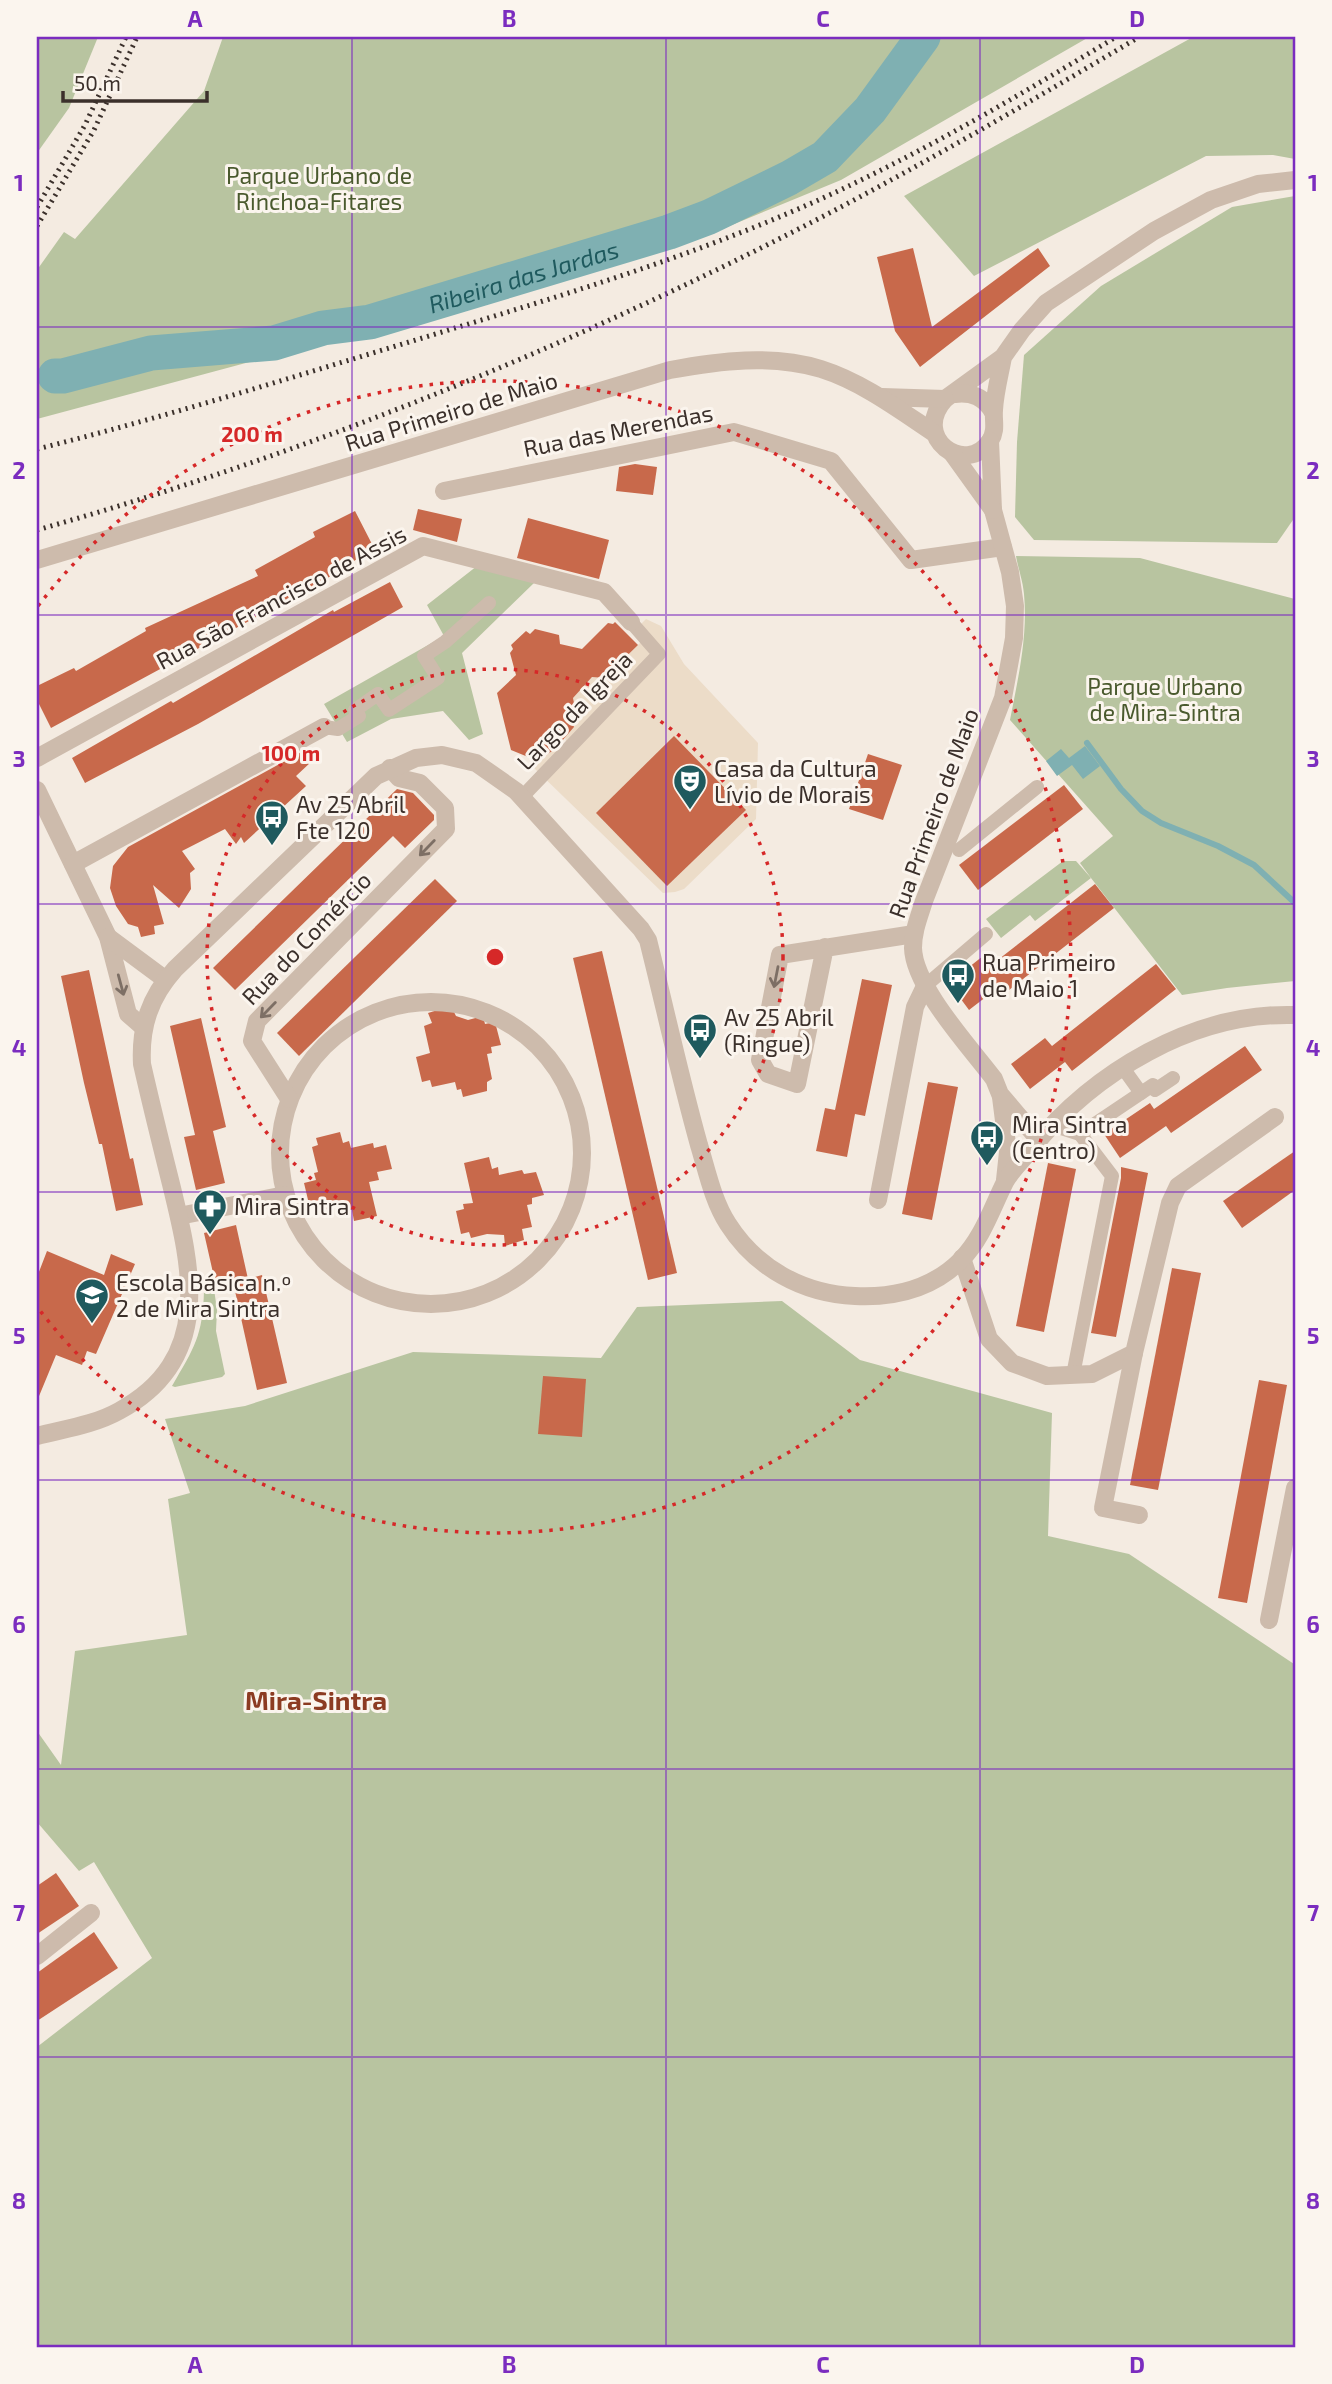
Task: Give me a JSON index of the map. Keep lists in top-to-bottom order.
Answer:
{
  "streets": {
    "street": [
      "Rua Primeiro de Maio",
      "Rua das Merendas",
      "Rua São Francisco de Assis",
      "Largo da Igreja",
      "Rua do Comércio"
    ]
  },
  "crossings": [
    ["Rua Primeiro de Maio", "Rua das Merendas"],
    ["Rua São Francisco de Assis", "Largo da Igreja"]
  ],
  "districts": ["Mira-Sintra"],
  "water": ["Ribeira das Jardas"],
  "parks": ["Parque Urbano de Rinchoa-Fitares", "Parque Urbano de Mira-Sintra"],
  "places": {
    "theatre": ["Casa da Cultura Lívio de Morais"],
    "bus stop": [
      "Av 25 Abril Fte 120",
      "Rua Primeiro de Maio 1",
      "Av 25 Abril (Ringue)",
      "Mira Sintra (Centro)"
    ],
    "pharmacy": ["Mira Sintra"],
    "school or university": ["Escola Básica n.º 2 de Mira Sintra"]
  },
  "scale_bar": "50 m",
  "grid": {
    "columns": [
      "A",
      "B",
      "C",
      "D"
    ],
    "rows": [
      "1",
      "2",
      "3",
      "4",
      "5",
      "6",
      "7",
      "8"
    ]
  },
  "rings": ["200 m", "100 m"]
}
